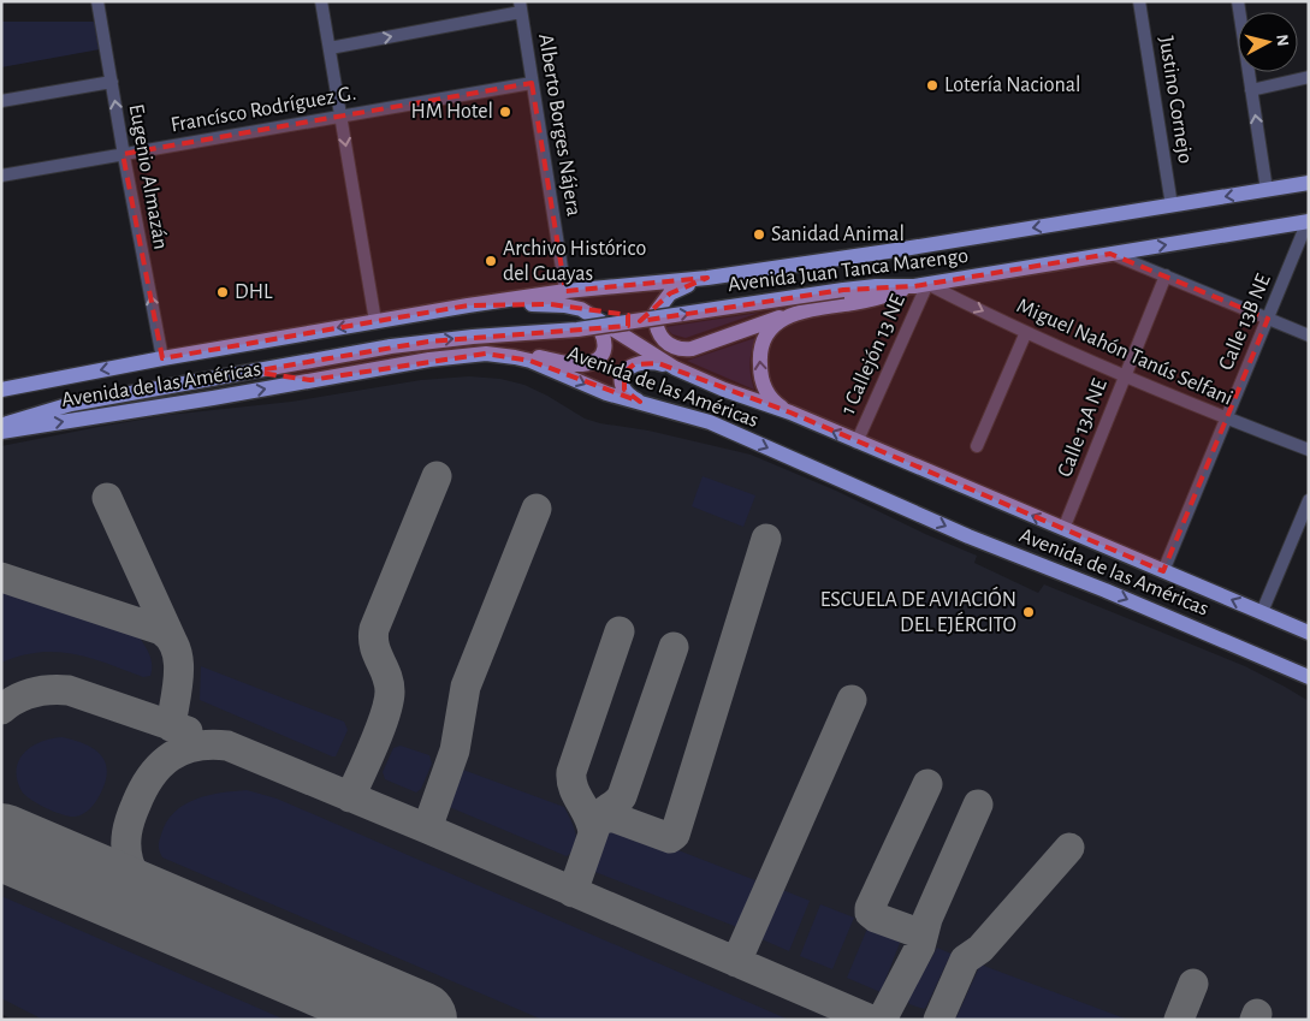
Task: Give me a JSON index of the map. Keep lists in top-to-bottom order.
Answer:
{
  "streets": {
    "main road": ["Avenida Juan Tanca Marengo", "Avenida de las Américas"],
    "street": [
      "Justino Cornejo",
      "Francísco Rodríguez G.",
      "Alberto Borges Nájera",
      "Eugenio Almazán",
      "Calle 13B NE",
      "Miguel Nahón Tanús Selfani",
      "1 Callejón 13 NE",
      "Calle 13A NE"
    ]
  },
  "crossings": [
    ["Justino Cornejo", "Avenida Juan Tanca Marengo"],
    ["Francísco Rodríguez G.", "Alberto Borges Nájera"],
    ["Francísco Rodríguez G.", "Eugenio Almazán"],
    ["Alberto Borges Nájera", "Avenida Juan Tanca Marengo"],
    ["Alberto Borges Nájera", "Avenida de las Américas"],
    ["Eugenio Almazán", "Avenida de las Américas"],
    ["Avenida Juan Tanca Marengo", "Calle 13B NE"],
    ["Avenida Juan Tanca Marengo", "Miguel Nahón Tanús Selfani"],
    ["Avenida Juan Tanca Marengo", "1 Callejón 13 NE"],
    ["Avenida Juan Tanca Marengo", "Avenida de las Américas"],
    ["Calle 13B NE", "Miguel Nahón Tanús Selfani"],
    ["Calle 13B NE", "Avenida de las Américas"],
    ["Miguel Nahón Tanús Selfani", "1 Callejón 13 NE"],
    ["Miguel Nahón Tanús Selfani", "Calle 13A NE"],
    ["1 Callejón 13 NE", "Avenida de las Américas"],
    ["Avenida de las Américas", "Calle 13A NE"]
  ],
  "one_way": ["Eugenio Almazán"],
  "places": [
    "Lotería Nacional",
    "HM Hotel",
    "Sanidad Animal",
    "Archivo Histórico del Guayas",
    "DHL",
    "ESCUELA DE AVIACIÓN DEL EJÉRCITO"
  ],
  "north": "right"
}
